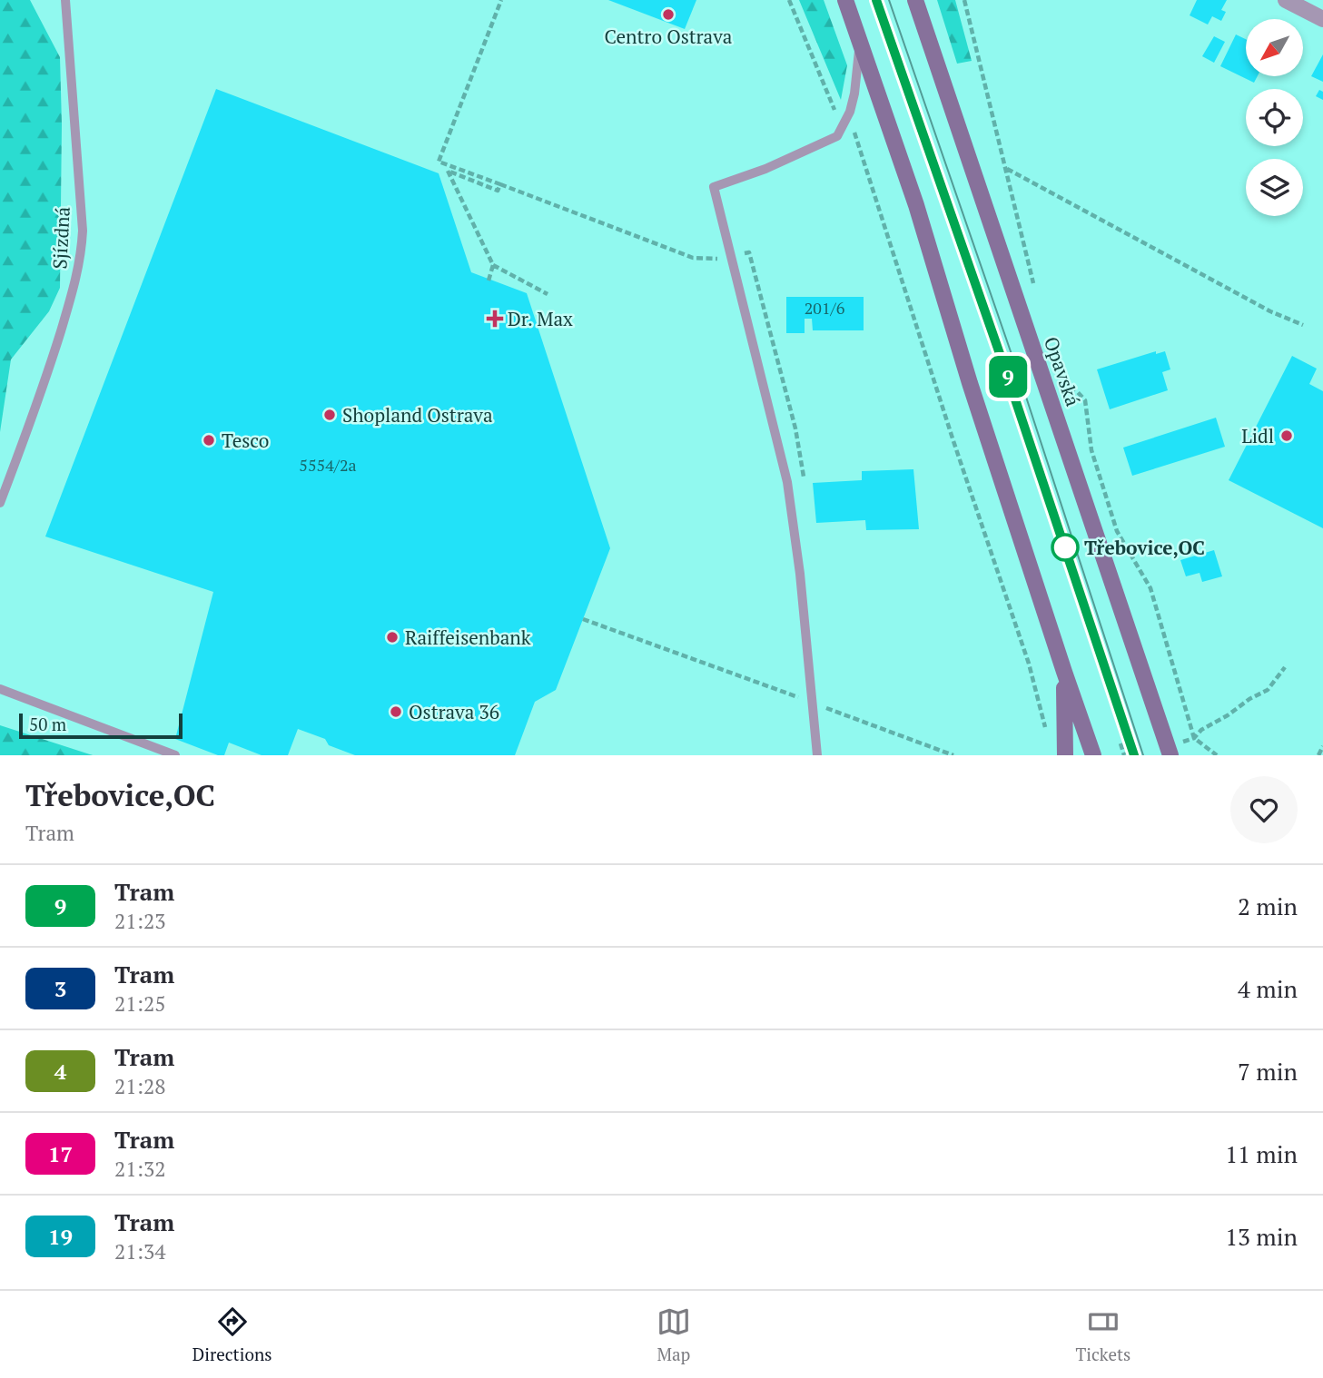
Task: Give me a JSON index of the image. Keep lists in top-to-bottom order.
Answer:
{
  "streets": {
    "main road": ["Opavská"],
    "lane": ["Sjízdná"]
  },
  "places": {
    "other": [
      "Centro Ostrava",
      "Shopland Ostrava",
      "Lidl",
      "Tesco",
      "Třebovice,OC",
      "Raiffeisenbank",
      "Ostrava 36"
    ],
    "health": ["Dr. Max"]
  },
  "lines": ["tram line 9"],
  "house_numbers": ["201/6", "5554/2a"],
  "scale_bar": "50 m",
  "north": "bottom left",
  "page": {
    "on_map": "9",
    "scale": "50 m",
    "heading": ["Třebovice,OC", "Tram"],
    "list": [
      {
        "mark": "9",
        "name": "Tram",
        "note": "21:23",
        "value": "2 min"
      },
      {
        "mark": "3",
        "name": "Tram",
        "note": "21:25",
        "value": "4 min"
      },
      {
        "mark": "4",
        "name": "Tram",
        "note": "21:28",
        "value": "7 min"
      },
      {
        "mark": "17",
        "name": "Tram",
        "note": "21:32",
        "value": "11 min"
      },
      {
        "mark": "19",
        "name": "Tram",
        "note": "21:34",
        "value": "13 min"
      }
    ],
    "tabs": ["Directions", "Map", "Tickets"]
  }
}
